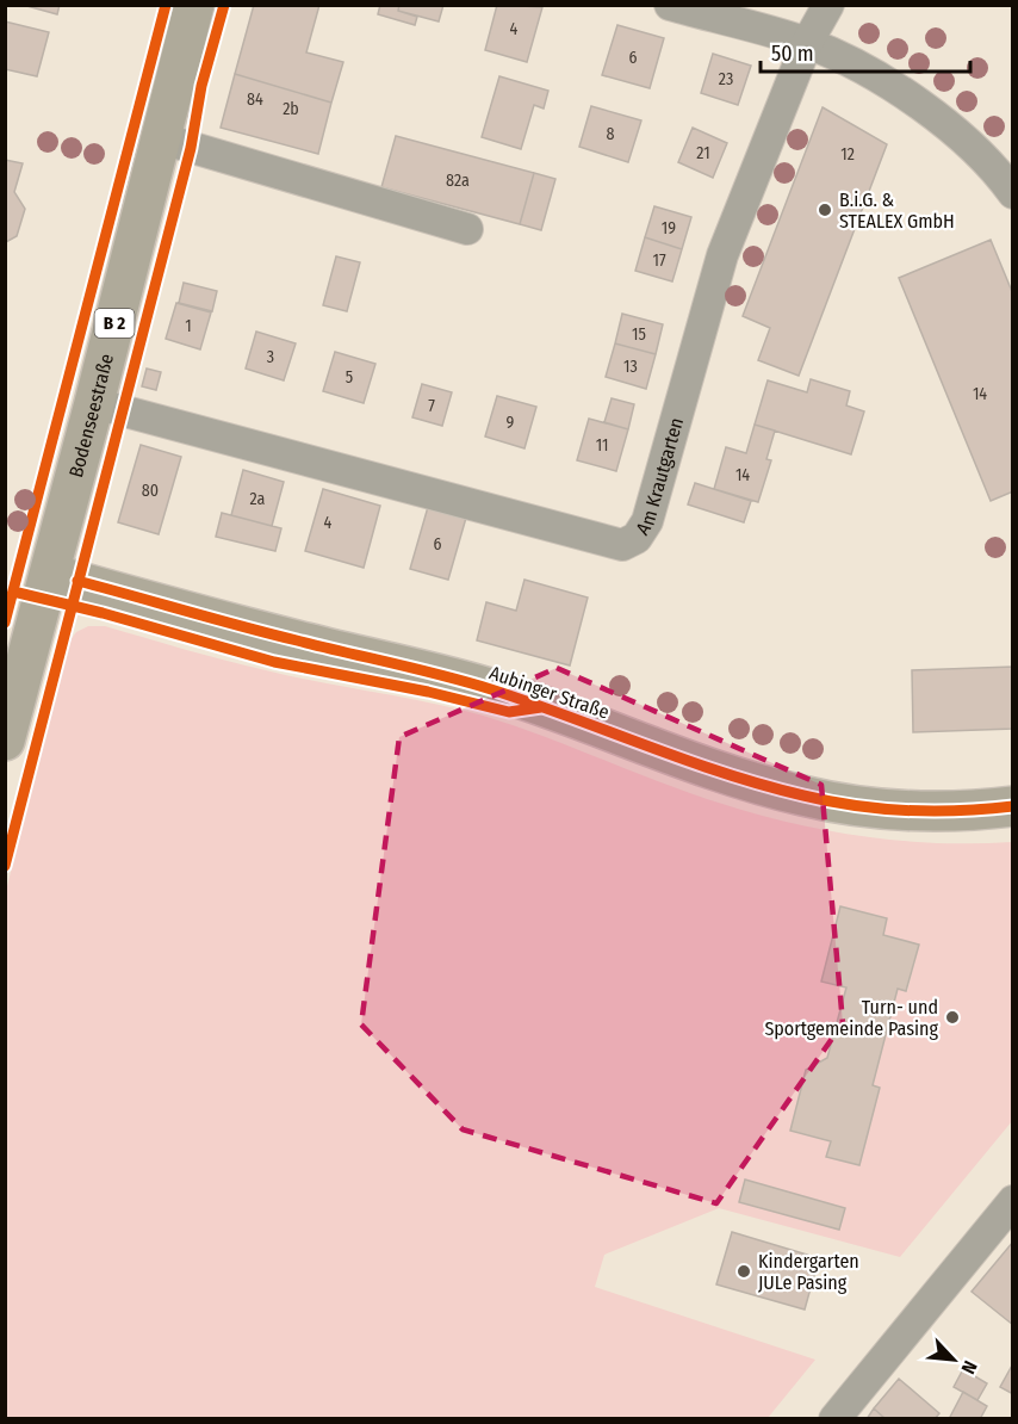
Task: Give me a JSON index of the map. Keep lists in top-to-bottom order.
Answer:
{
  "streets": {
    "main road": ["B 2", "Bodenseestraße", "Aubinger Straße"],
    "street": ["Am Krautgarten"]
  },
  "crossings": [
    ["Bodenseestraße", "Am Krautgarten"],
    ["Bodenseestraße", "Aubinger Straße"]
  ],
  "places": ["B.i.G. & STEALEX GmbH", "Turn- und Sportgemeinde Pasing", "Kindergarten JULe Pasing"],
  "house_numbers": [
    "4",
    "6",
    "23",
    "84",
    "2b",
    "8",
    "21",
    "12",
    "82a",
    "19",
    "17",
    "1",
    "15",
    "3",
    "13",
    "5",
    "14",
    "7",
    "9",
    "11",
    "14",
    "80",
    "2a",
    "4",
    "6"
  ],
  "scale_bar": "50 m",
  "north": "bottom right"
}
